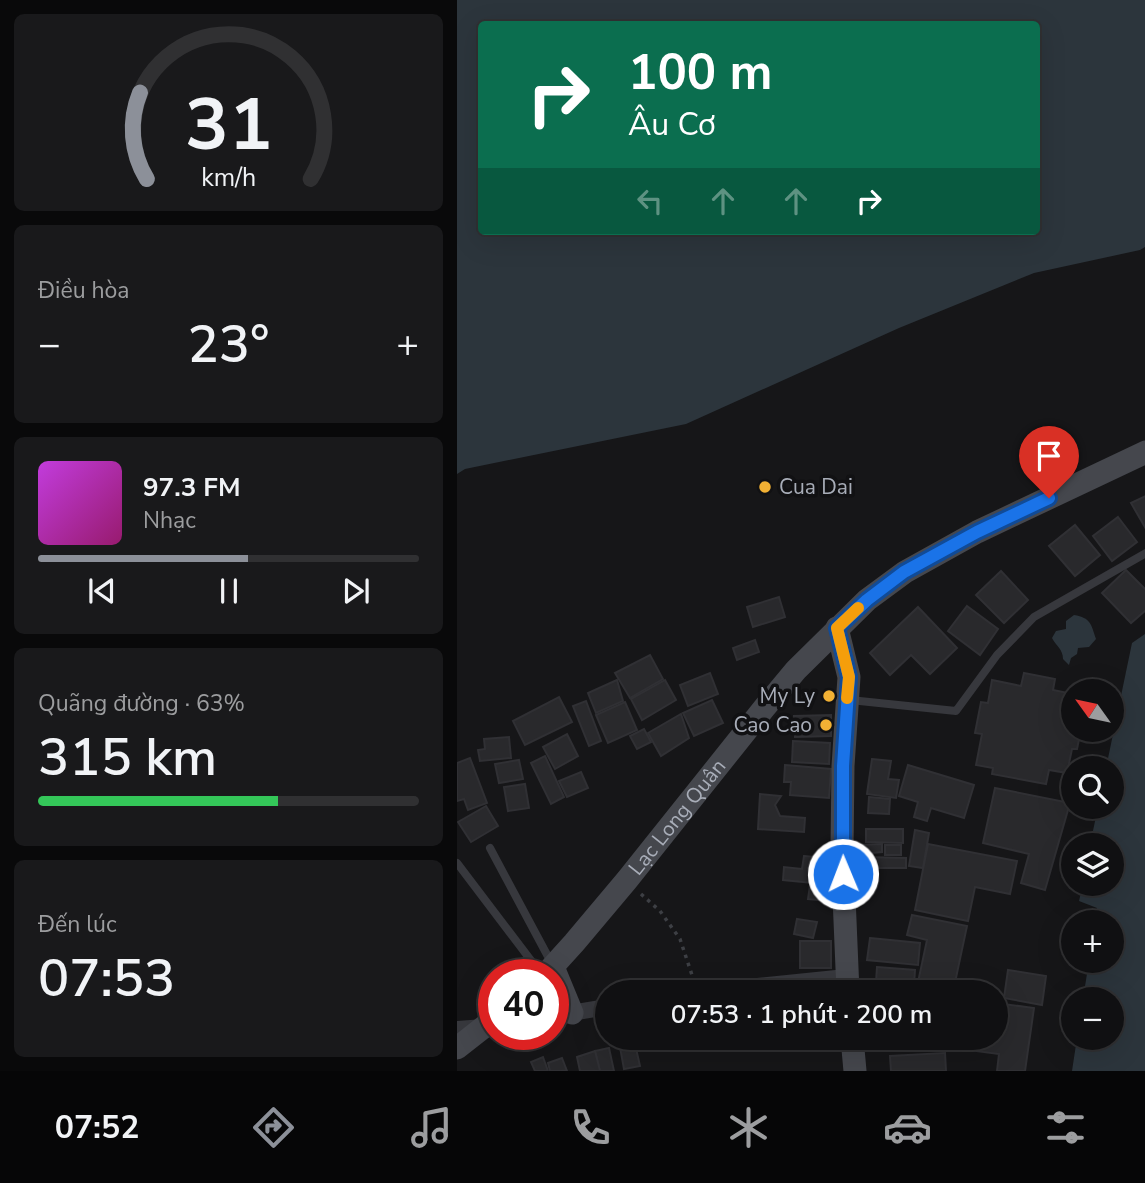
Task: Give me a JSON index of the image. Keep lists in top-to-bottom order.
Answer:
{
  "streets": {
    "main road": ["Lạc Long Quân"]
  },
  "places": ["Cua Dai", "My Ly", "Cao Cao"],
  "north": "top left",
  "page": {
    "turn": ["100 m", "Âu Cơ"],
    "tile": [
      "Điều hòa",
      ["Quãng đường · 63%", "315 km"],
      ["Đến lúc", "07:53"]
    ],
    "heat": ["−", "23°", "+"],
    "song": ["97.3 FM", "Nhạc"],
    "map_buttons": ["+", "−"],
    "limit": "40",
    "trip": "07:53 · 1 phút · 200 m",
    "tabs": "07:52",
    "gauge": ["31", "km/h"]
  }
}
